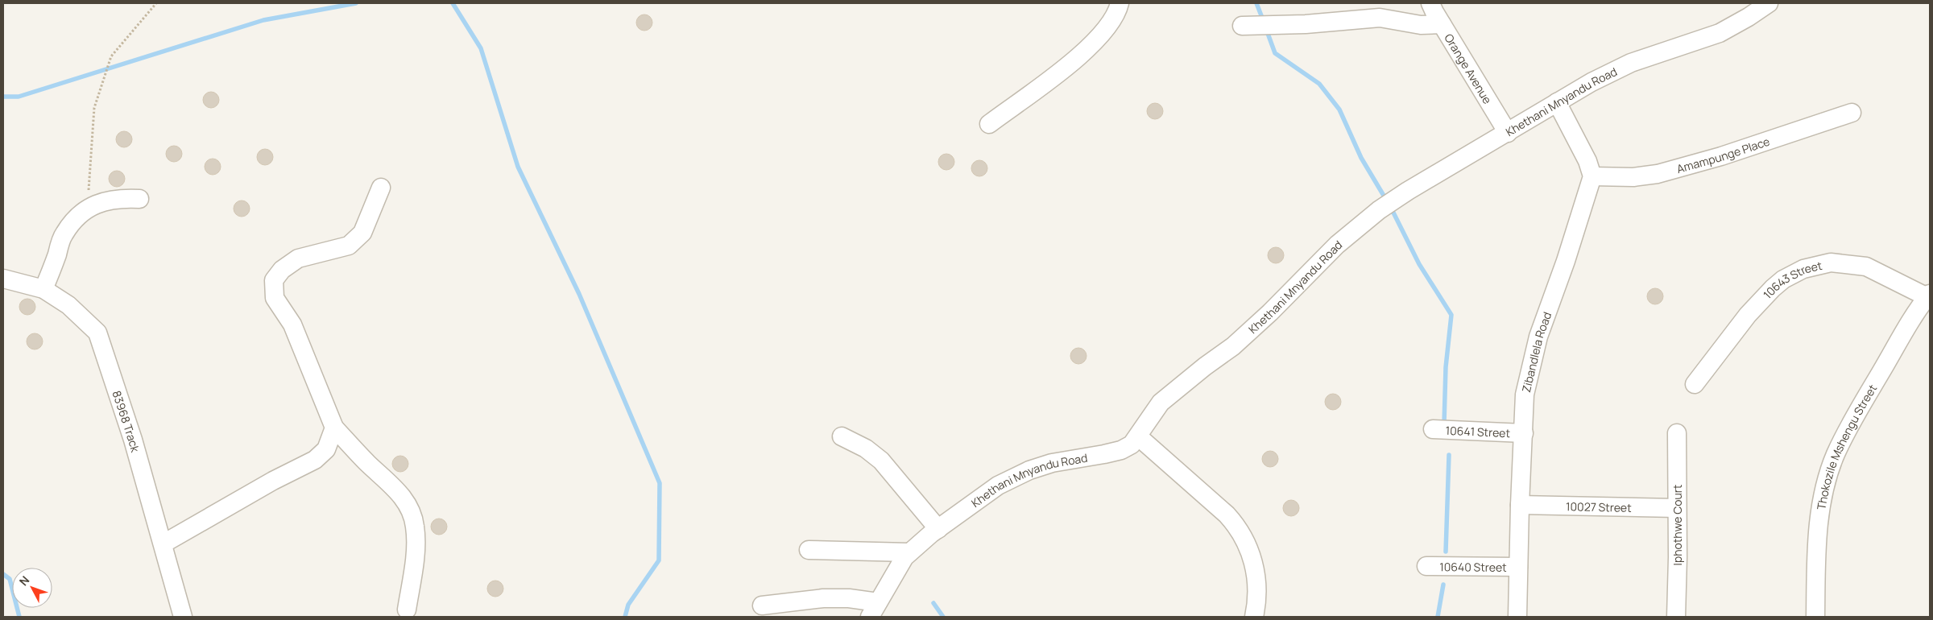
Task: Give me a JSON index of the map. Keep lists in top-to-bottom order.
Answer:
{
  "streets": {
    "street": [
      "Orange Avenue",
      "Khethani Mnyandu Road",
      "Amampunge Place",
      "10643 Street",
      "Zibandlela Road",
      "83968 Track",
      "10641 Street",
      "Thokozile Mshengu Street",
      "10027 Street",
      "Iphothwe Court",
      "10640 Street"
    ]
  },
  "crossings": [
    ["Orange Avenue", "Khethani Mnyandu Road"],
    ["Amampunge Place", "Zibandlela Road"],
    ["10643 Street", "Thokozile Mshengu Street"],
    ["Zibandlela Road", "10641 Street"],
    ["Zibandlela Road", "10027 Street"],
    ["Zibandlela Road", "10640 Street"],
    ["10027 Street", "Iphothwe Court"]
  ],
  "north": "top left"
}
